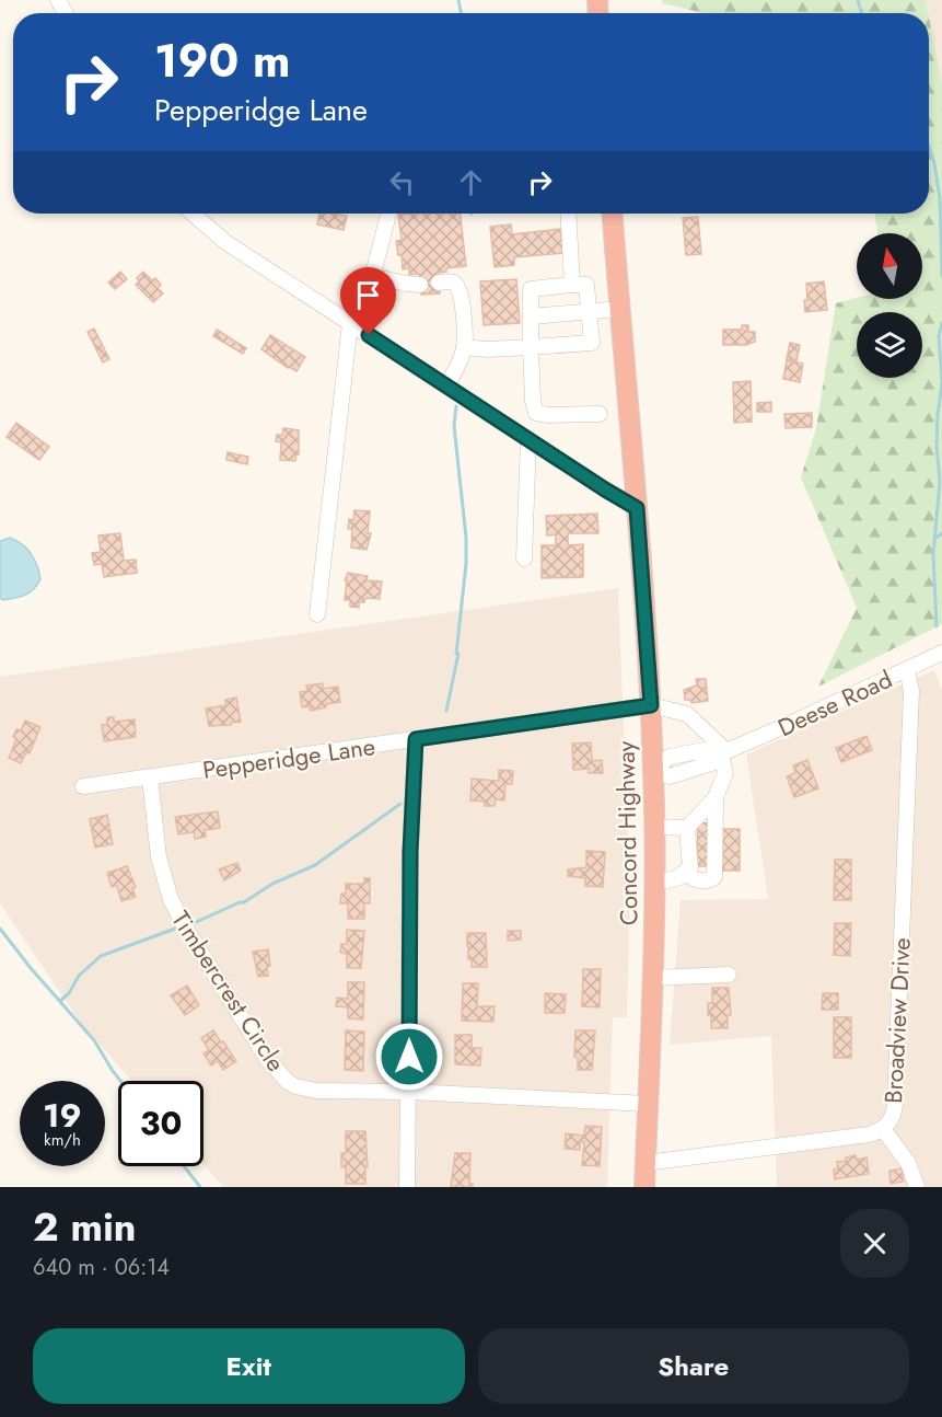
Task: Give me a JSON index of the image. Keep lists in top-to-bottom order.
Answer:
{
  "streets": {
    "highway": ["Concord Highway"],
    "street": [
      "Deese Road",
      "Pepperidge Lane",
      "Timbercrest Circle",
      "Broadview Drive"
    ]
  },
  "crossings": [
    ["Deese Road", "Concord Highway"],
    ["Deese Road", "Broadview Drive"],
    ["Pepperidge Lane", "Concord Highway"],
    ["Pepperidge Lane", "Timbercrest Circle"],
    ["Concord Highway", "Timbercrest Circle"],
    ["Concord Highway", "Broadview Drive"]
  ],
  "north": "top",
  "page": {
    "turn": ["190 m", "Pepperidge Lane"],
    "speed": "19 km/h",
    "limit": "30",
    "heading": ["2 min", "640 m · 06:14"],
    "buttons": ["Exit", "Share"]
  }
}
